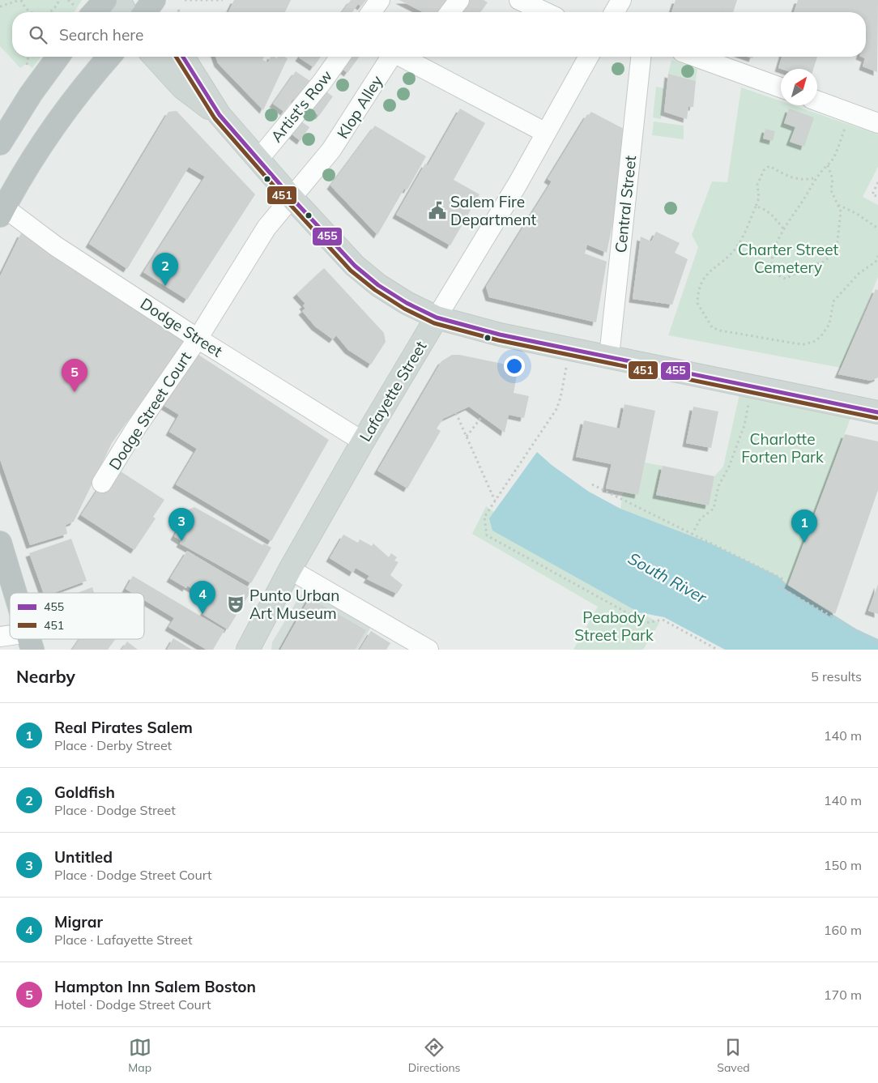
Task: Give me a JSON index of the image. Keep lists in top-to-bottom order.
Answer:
{
  "streets": {
    "main road": ["Lafayette Street"],
    "street": [
      "Artist's Row",
      "Klop Alley",
      "Central Street",
      "Dodge Street",
      "Dodge Street Court"
    ]
  },
  "crossings": [
    ["Klop Alley", "Lafayette Street"],
    ["Klop Alley", "Dodge Street Court"],
    ["Dodge Street", "Lafayette Street"],
    ["Dodge Street", "Dodge Street Court"]
  ],
  "water": ["South River"],
  "parks": ["Charter Street Cemetery", "Charlotte Forten Park", "Peabody Street Park"],
  "places": {
    "public building": ["Salem Fire Department"],
    "theatre": ["Punto Urban Art Museum"]
  },
  "lines": ["transit line 455", "transit line 451"],
  "legend": ["455", "451"],
  "north": "top right",
  "page": {
    "search": "Search here",
    "pins": [
      "2",
      "5",
      "3",
      "1",
      "4"
    ],
    "heading": ["Nearby", "5 results"],
    "list": [
      {
        "mark": "1",
        "name": "Real Pirates Salem",
        "note": "Place · Derby Street",
        "value": "140 m"
      },
      {
        "mark": "2",
        "name": "Goldfish",
        "note": "Place · Dodge Street",
        "value": "140 m"
      },
      {
        "mark": "3",
        "name": "Untitled",
        "note": "Place · Dodge Street Court",
        "value": "150 m"
      },
      {
        "mark": "4",
        "name": "Migrar",
        "note": "Place · Lafayette Street",
        "value": "160 m"
      },
      {
        "mark": "5",
        "name": "Hampton Inn Salem Boston",
        "note": "Hotel · Dodge Street Court",
        "value": "170 m"
      }
    ],
    "nav": ["Map", "Directions", "Saved"]
  }
}
